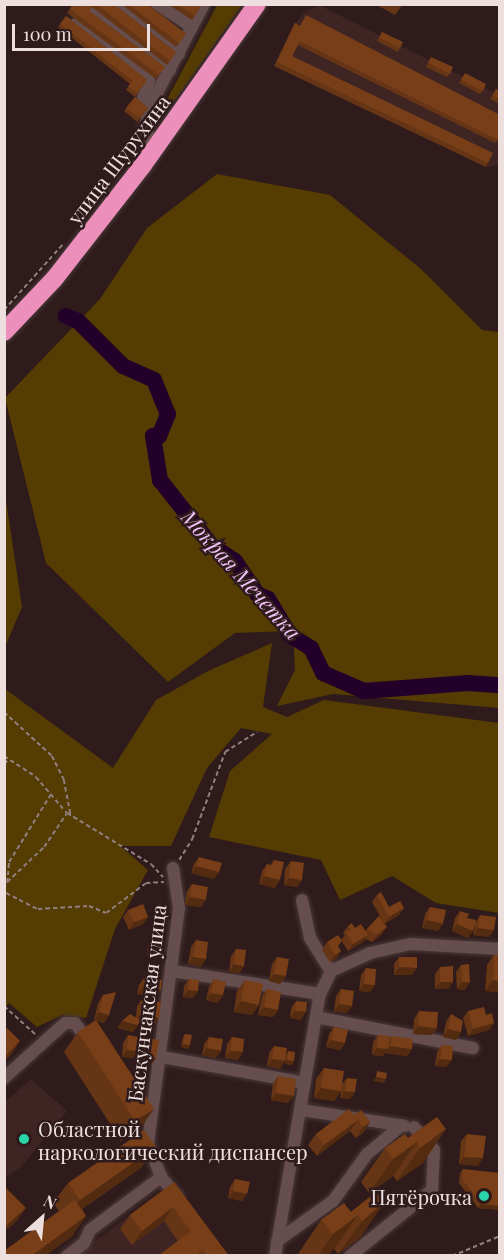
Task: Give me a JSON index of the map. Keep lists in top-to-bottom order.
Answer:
{
  "streets": {
    "highway": ["улица Шурухина"],
    "street": ["Баскунчакская улица"]
  },
  "water": ["Мокрая Мечетка"],
  "places": ["Областной наркологический диспансер", "Пятёрочка"],
  "scale_bar": "100 m",
  "north": "top right"
}
